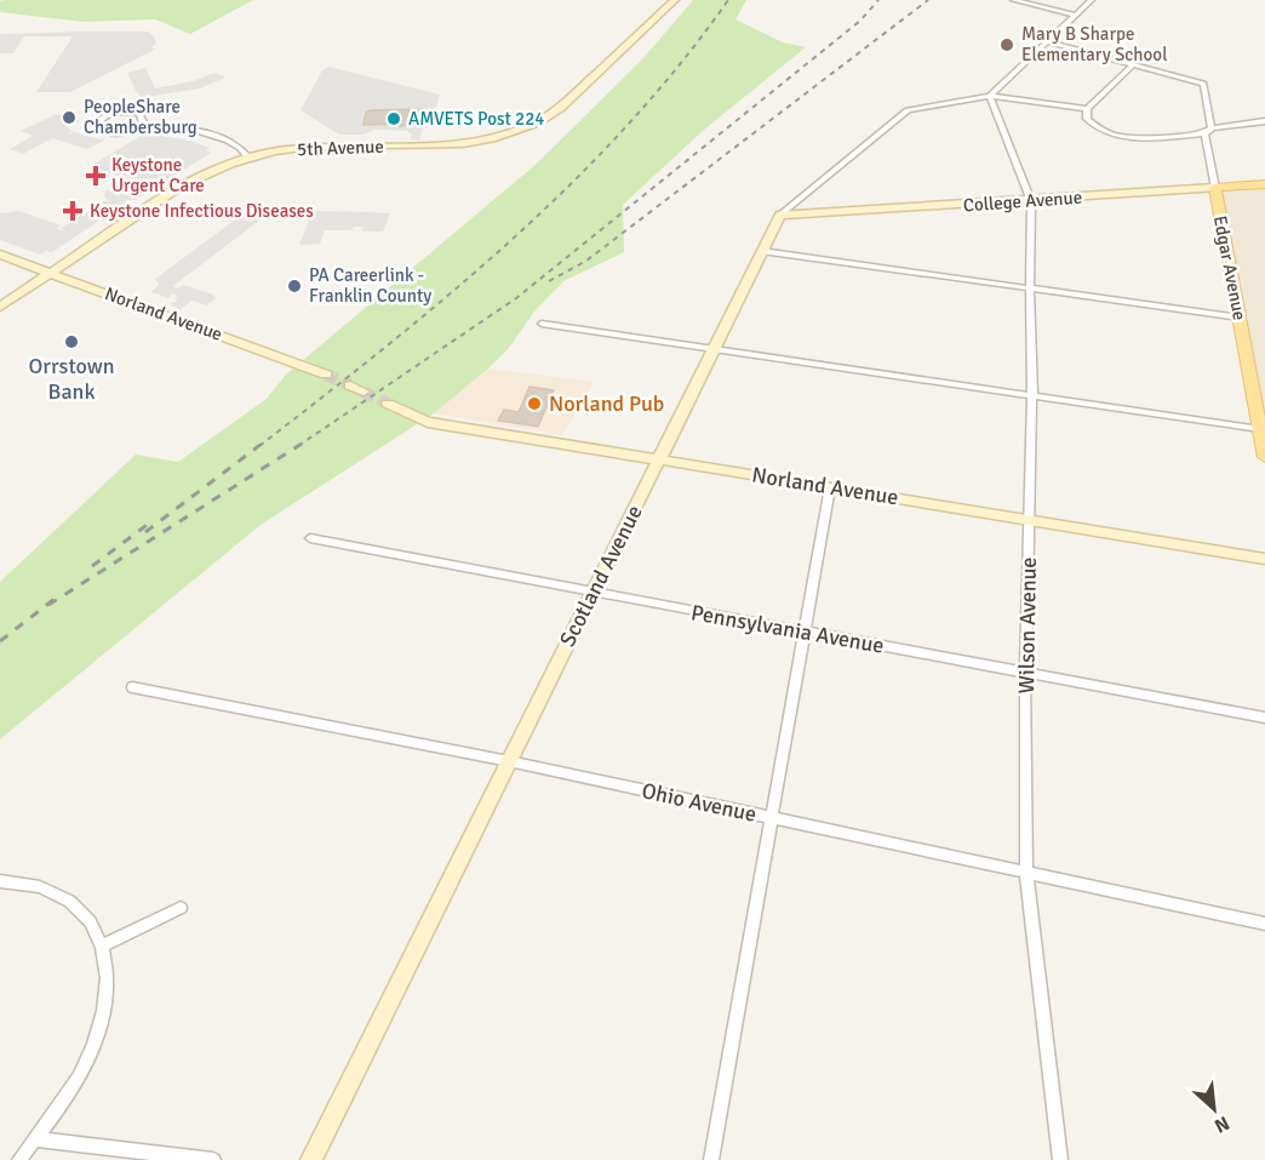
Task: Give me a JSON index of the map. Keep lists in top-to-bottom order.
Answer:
{
  "streets": {
    "main road": ["College Avenue", "Edgar Avenue"],
    "street": [
      "5th Avenue",
      "Norland Avenue",
      "Scotland Avenue",
      "Wilson Avenue",
      "Pennsylvania Avenue",
      "Ohio Avenue"
    ]
  },
  "crossings": [
    ["5th Avenue", "Norland Avenue"],
    ["College Avenue", "Edgar Avenue"],
    ["College Avenue", "Scotland Avenue"],
    ["College Avenue", "Wilson Avenue"],
    ["Norland Avenue", "Scotland Avenue"],
    ["Norland Avenue", "Wilson Avenue"],
    ["Scotland Avenue", "Wilson Avenue"],
    ["Scotland Avenue", "Pennsylvania Avenue"],
    ["Scotland Avenue", "Ohio Avenue"],
    ["Wilson Avenue", "Pennsylvania Avenue"],
    ["Wilson Avenue", "Ohio Avenue"]
  ],
  "places": {
    "other": [
      "Mary B Sharpe Elementary School",
      "PeopleShare Chambersburg",
      "AMVETS Post 224",
      "PA Careerlink - Franklin County",
      "Orrstown Bank",
      "Norland Pub"
    ],
    "health": ["Keystone Urgent Care", "Keystone Infectious Diseases"]
  },
  "north": "bottom right"
}
